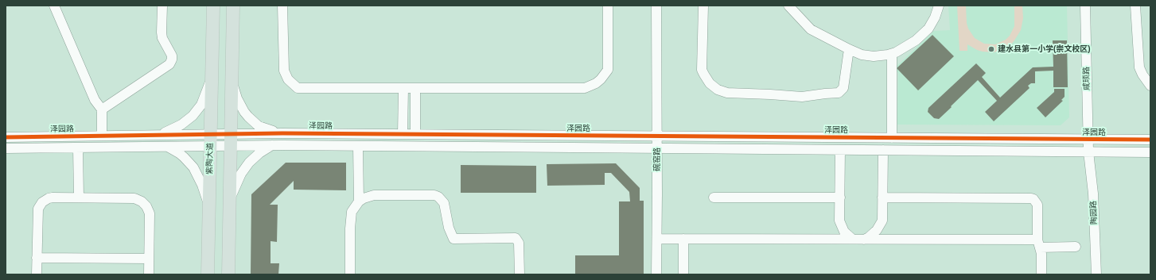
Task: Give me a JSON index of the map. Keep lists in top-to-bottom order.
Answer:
{
  "streets": {
    "main road": ["紫陶大道"],
    "street": [
      "咸顼路",
      "泽园路",
      "碗窑路",
      "陶园路"
    ]
  },
  "crossings": [
    ["咸顼路", "泽园路"],
    ["咸顼路", "陶园路"],
    ["泽园路", "紫陶大道"],
    ["泽园路", "碗窑路"],
    ["泽园路", "陶园路"]
  ],
  "places": ["建水县第一小学(崇文校区)"]
}
